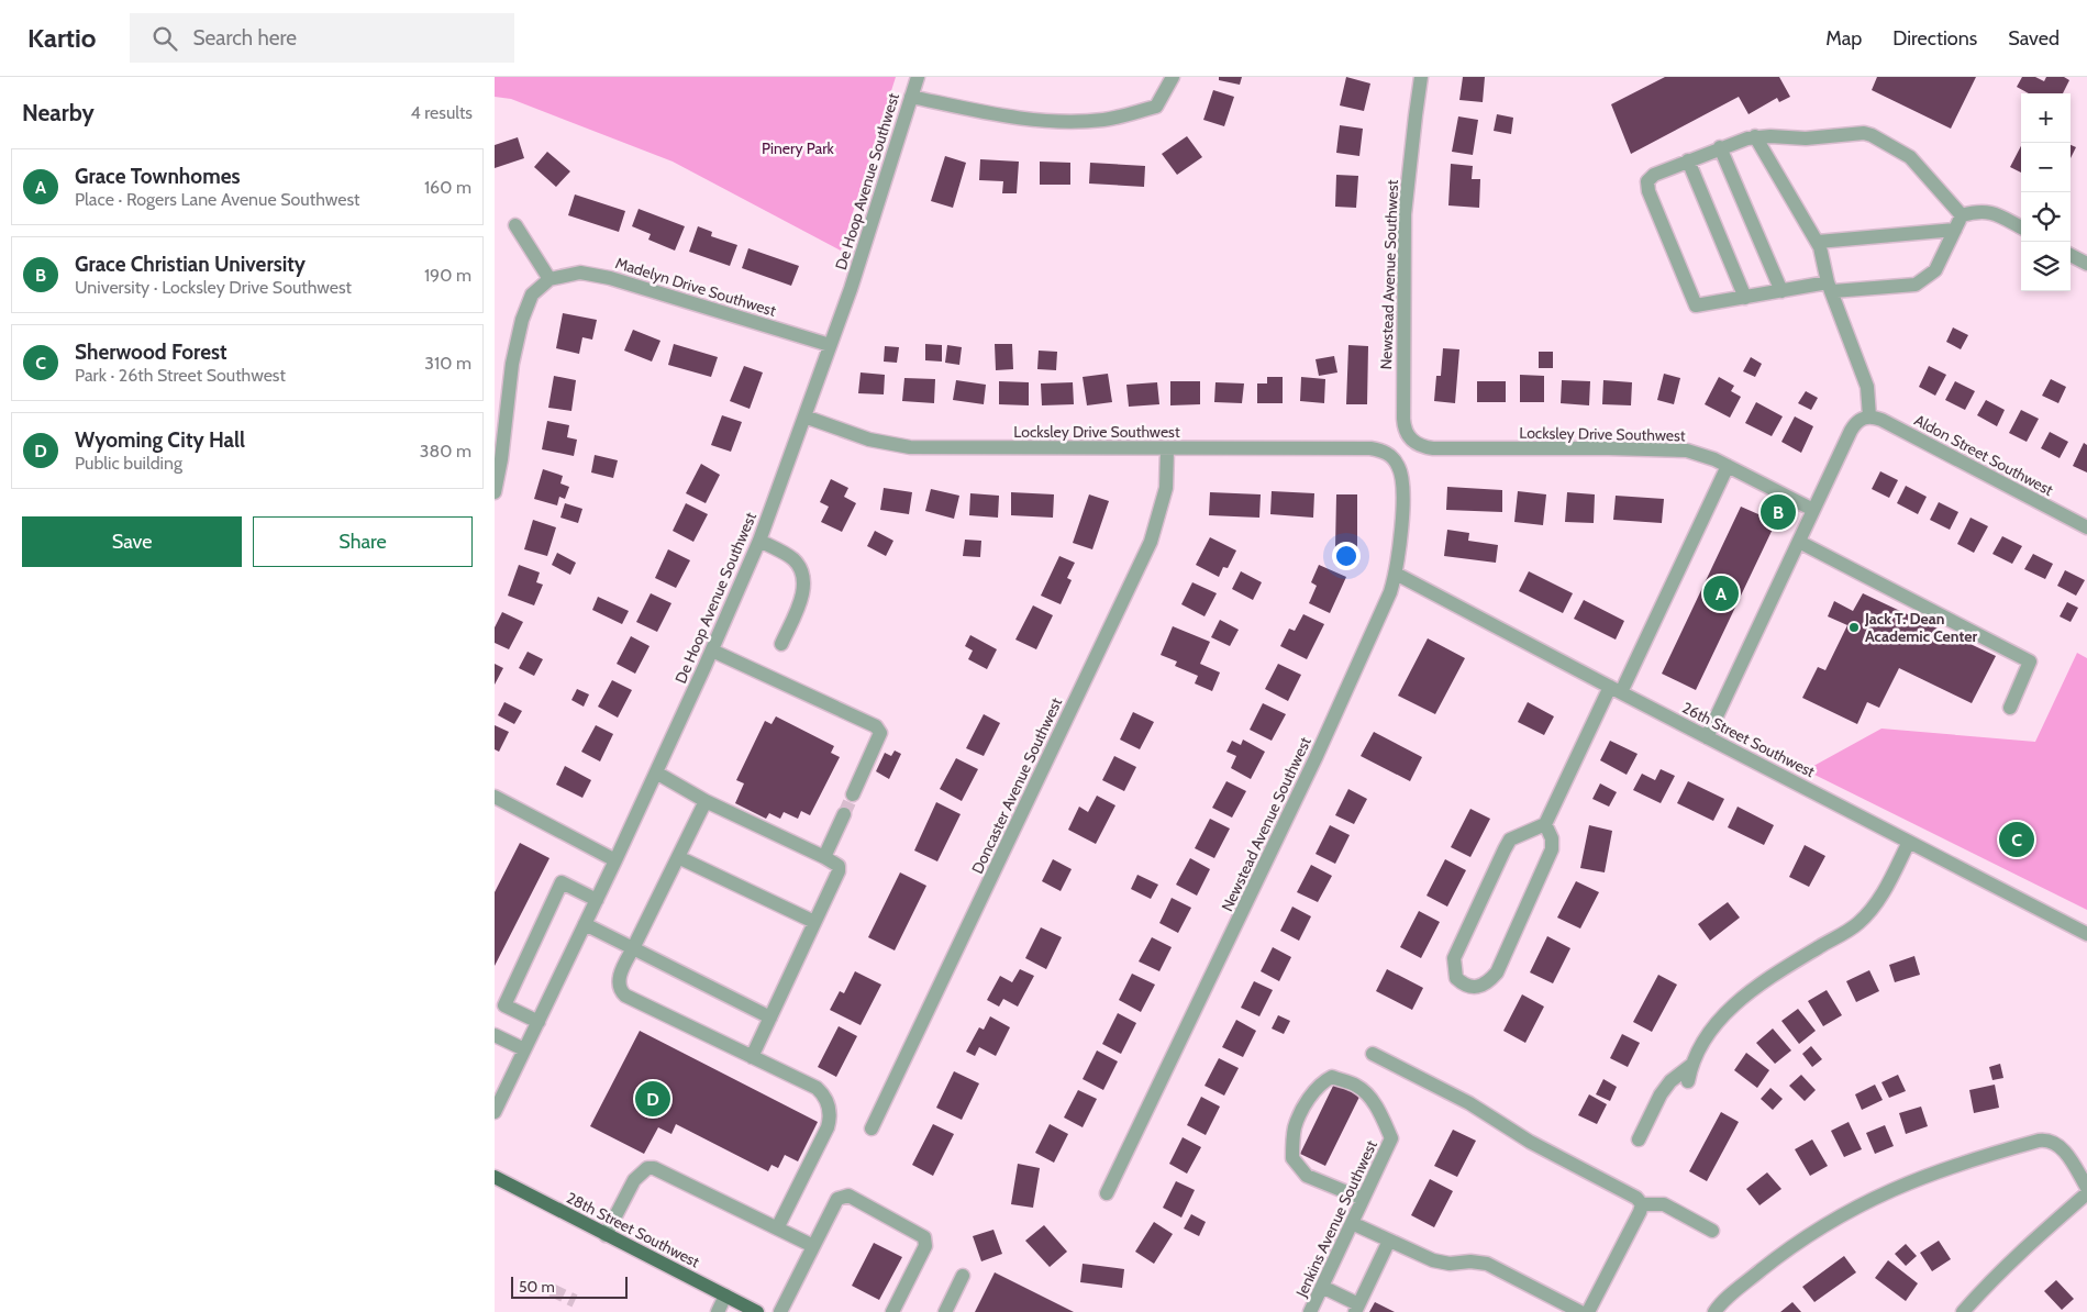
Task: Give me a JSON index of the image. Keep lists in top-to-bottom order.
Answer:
{
  "streets": {
    "main road": ["28th Street Southwest"],
    "street": [
      "De Hoop Avenue Southwest",
      "Newstead Avenue Southwest",
      "Madelyn Drive Southwest",
      "Locksley Drive Southwest",
      "Aldon Street Southwest",
      "26th Street Southwest",
      "Doncaster Avenue Southwest",
      "Jenkins Avenue Southwest"
    ]
  },
  "crossings": [
    ["De Hoop Avenue Southwest", "Madelyn Drive Southwest"],
    ["De Hoop Avenue Southwest", "Locksley Drive Southwest"],
    ["Newstead Avenue Southwest", "Locksley Drive Southwest"],
    ["Newstead Avenue Southwest", "26th Street Southwest"],
    ["Locksley Drive Southwest", "Doncaster Avenue Southwest"]
  ],
  "parks": ["Pinery Park"],
  "places": ["Jack T. Dean Academic Center"],
  "scale_bar": "50 m",
  "page": {
    "header": "Kartio",
    "search": "Search here",
    "nav": ["Map", "Directions", "Saved"],
    "heading": ["Nearby", "4 results"],
    "map_buttons": ["+", "−"],
    "list": [
      {
        "mark": "A",
        "name": "Grace Townhomes",
        "note": "Place · Rogers Lane Avenue Southwest",
        "value": "160 m"
      },
      {
        "mark": "B",
        "name": "Grace Christian University",
        "note": "University · Locksley Drive Southwest",
        "value": "190 m"
      },
      {
        "mark": "C",
        "name": "Sherwood Forest",
        "note": "Park · 26th Street Southwest",
        "value": "310 m"
      },
      {
        "mark": "D",
        "name": "Wyoming City Hall",
        "note": "Public building",
        "value": "380 m"
      }
    ],
    "pins": [
      "B",
      "A",
      "C",
      "D"
    ],
    "buttons": ["Save", "Share"],
    "scale": "50 m"
  }
}
